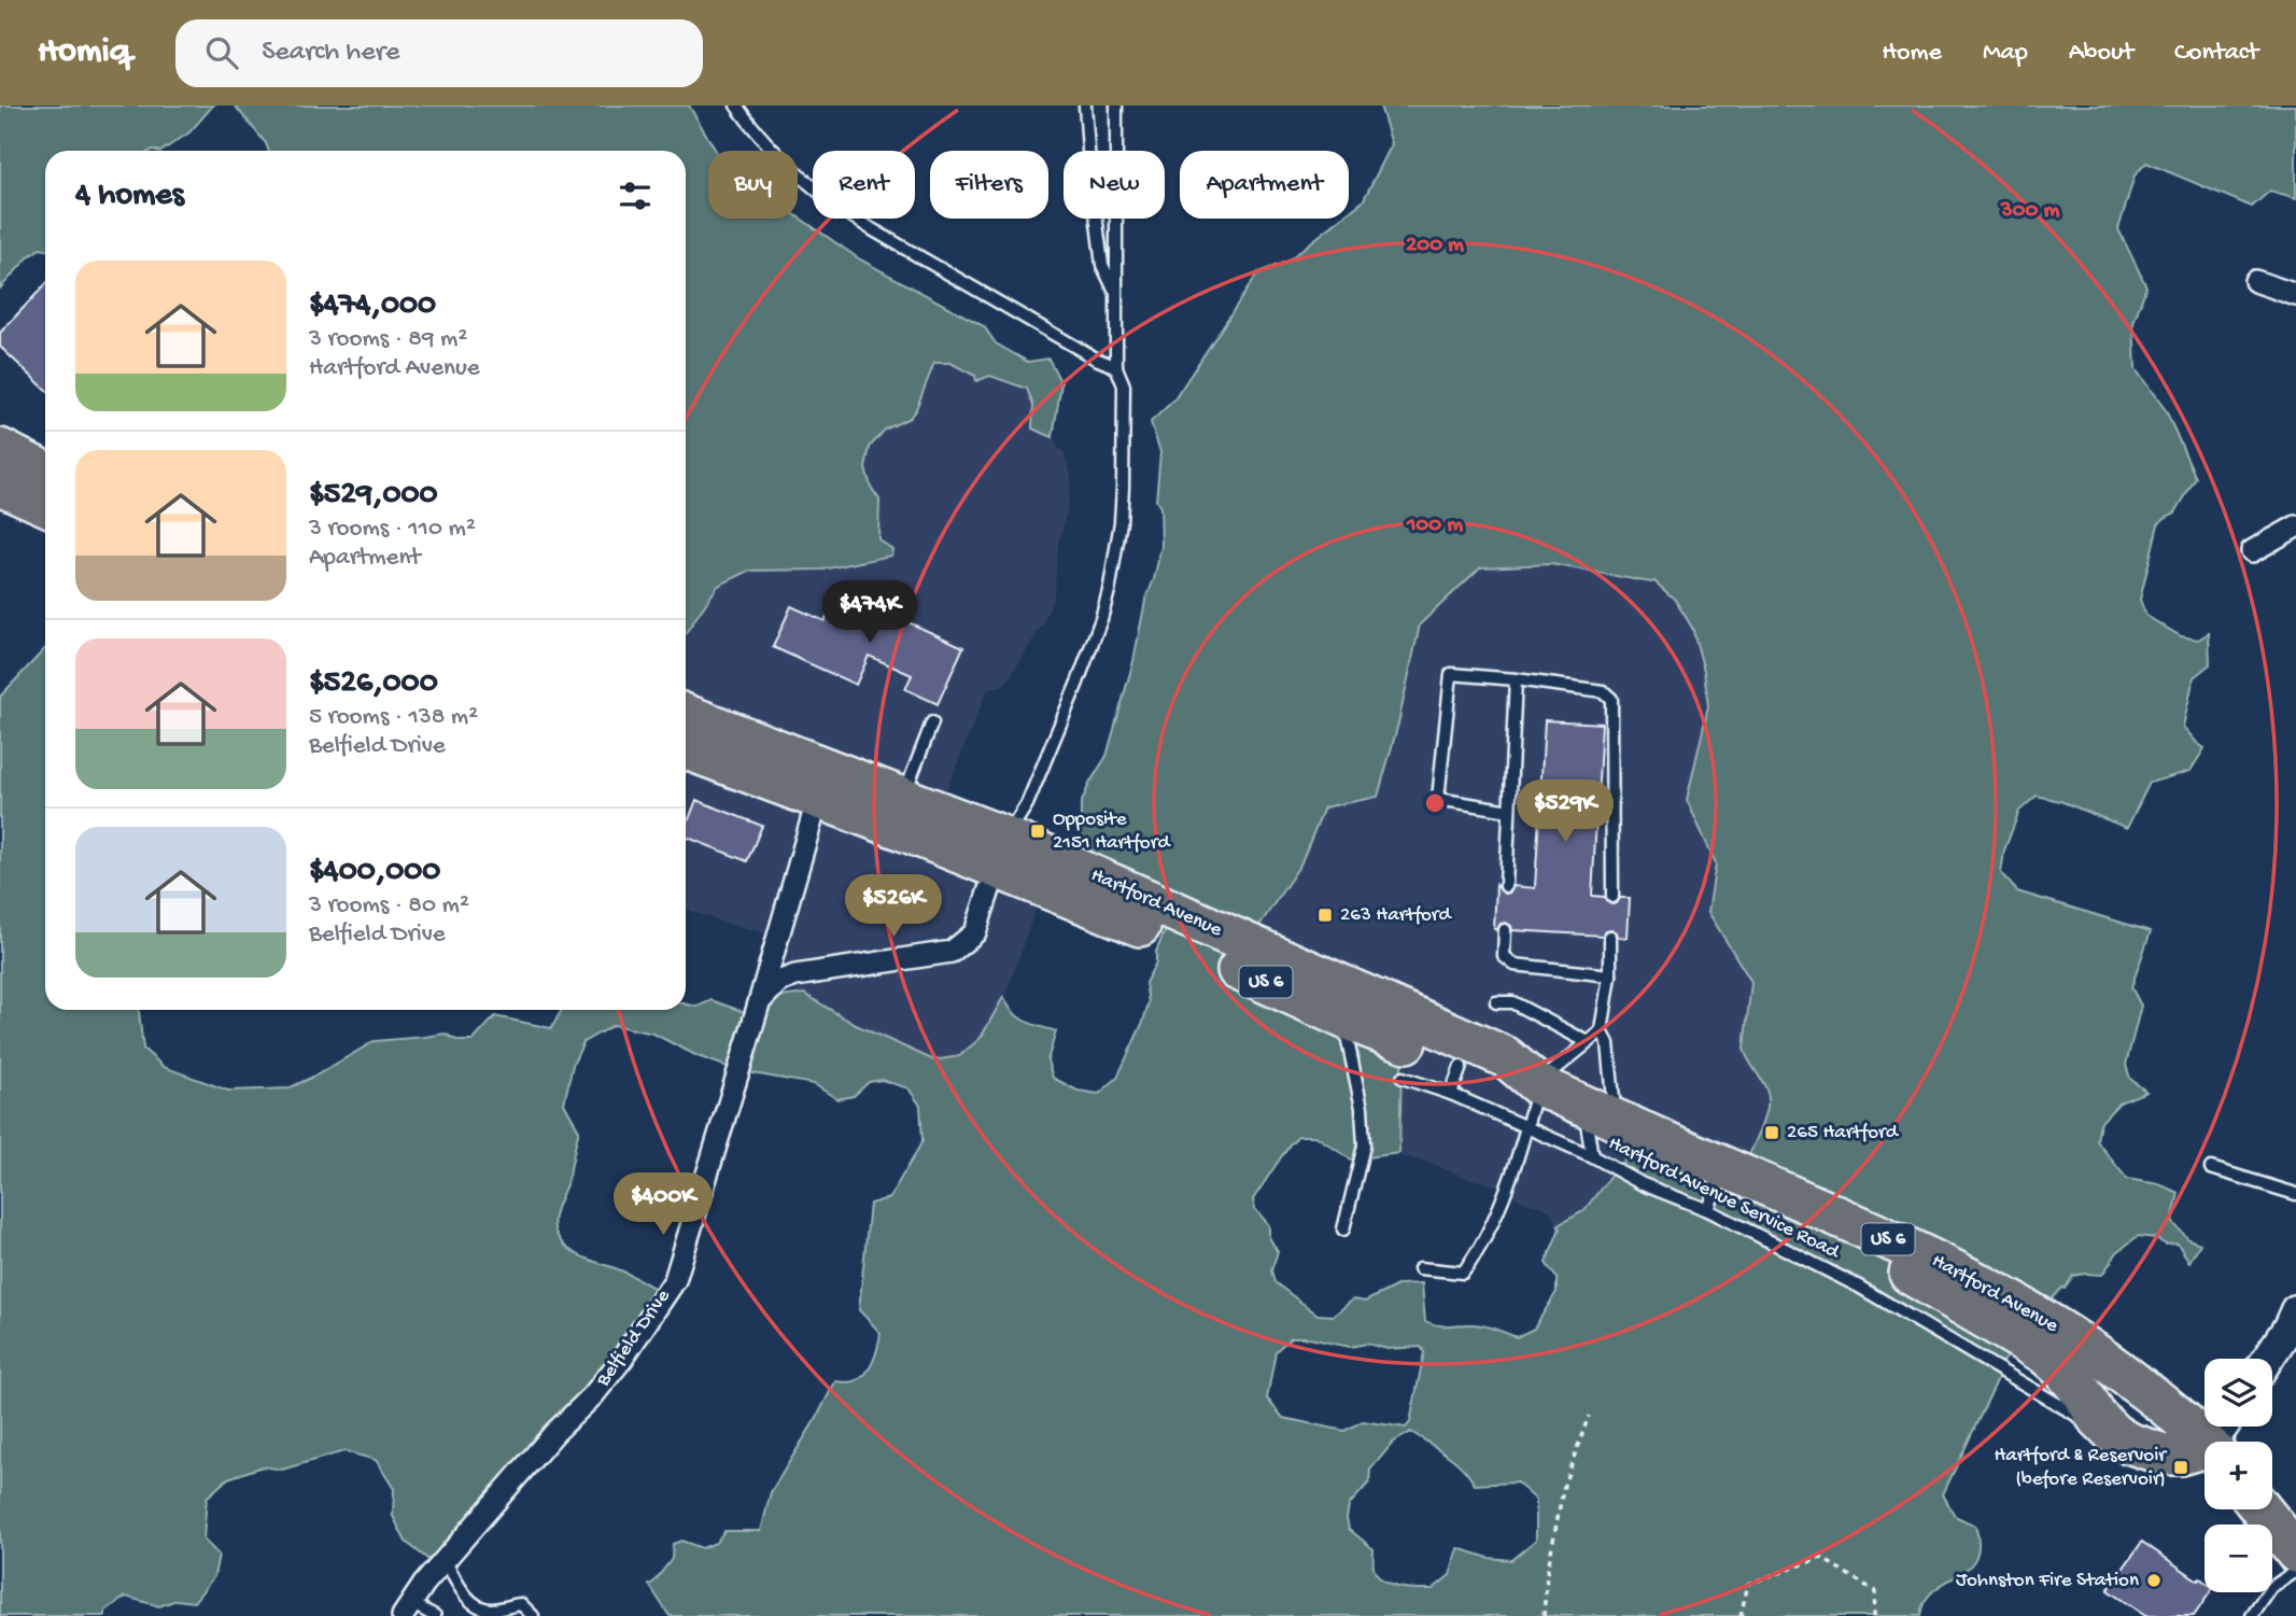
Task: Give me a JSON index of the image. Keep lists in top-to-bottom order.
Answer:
{
  "streets": {
    "highway": ["Hartford Avenue", "US 6"],
    "street": ["Belfield Drive"],
    "lane": ["Hartford Avenue Service Road"]
  },
  "crossings": [
    ["Hartford Avenue", "Hartford Avenue Service Road"],
    ["Hartford Avenue", "Belfield Drive"]
  ],
  "places": {
    "transit": [
      "Opposite 2151 Hartford",
      "263 Hartford",
      "265 Hartford",
      "Hartford & Reservoir (before Reservoir)"
    ],
    "other": ["Johnston Fire Station"]
  },
  "page": {
    "header": "Homiq",
    "search": "Search here",
    "nav": [
      "Home",
      "Map",
      "About",
      "Contact"
    ],
    "chip": [
      "Buy",
      "Rent",
      "Filters",
      "New",
      "Apartment"
    ],
    "heading": "4 homes",
    "list": [
      {
        "name": "$474,000",
        "note": "3 rooms · 89 m² · Hartford Avenue"
      },
      {
        "name": "$529,000",
        "note": "3 rooms · 110 m² · Apartment"
      },
      {
        "name": "$526,000",
        "note": "5 rooms · 138 m² · Belfield Drive"
      },
      {
        "name": "$400,000",
        "note": "3 rooms · 80 m² · Belfield Drive"
      }
    ],
    "price": [
      "$474K",
      "$529K",
      "$526K",
      "$400K"
    ],
    "map_buttons": ["+", "−"]
  },
  "rings": ["300 m", "200 m", "100 m"]
}
